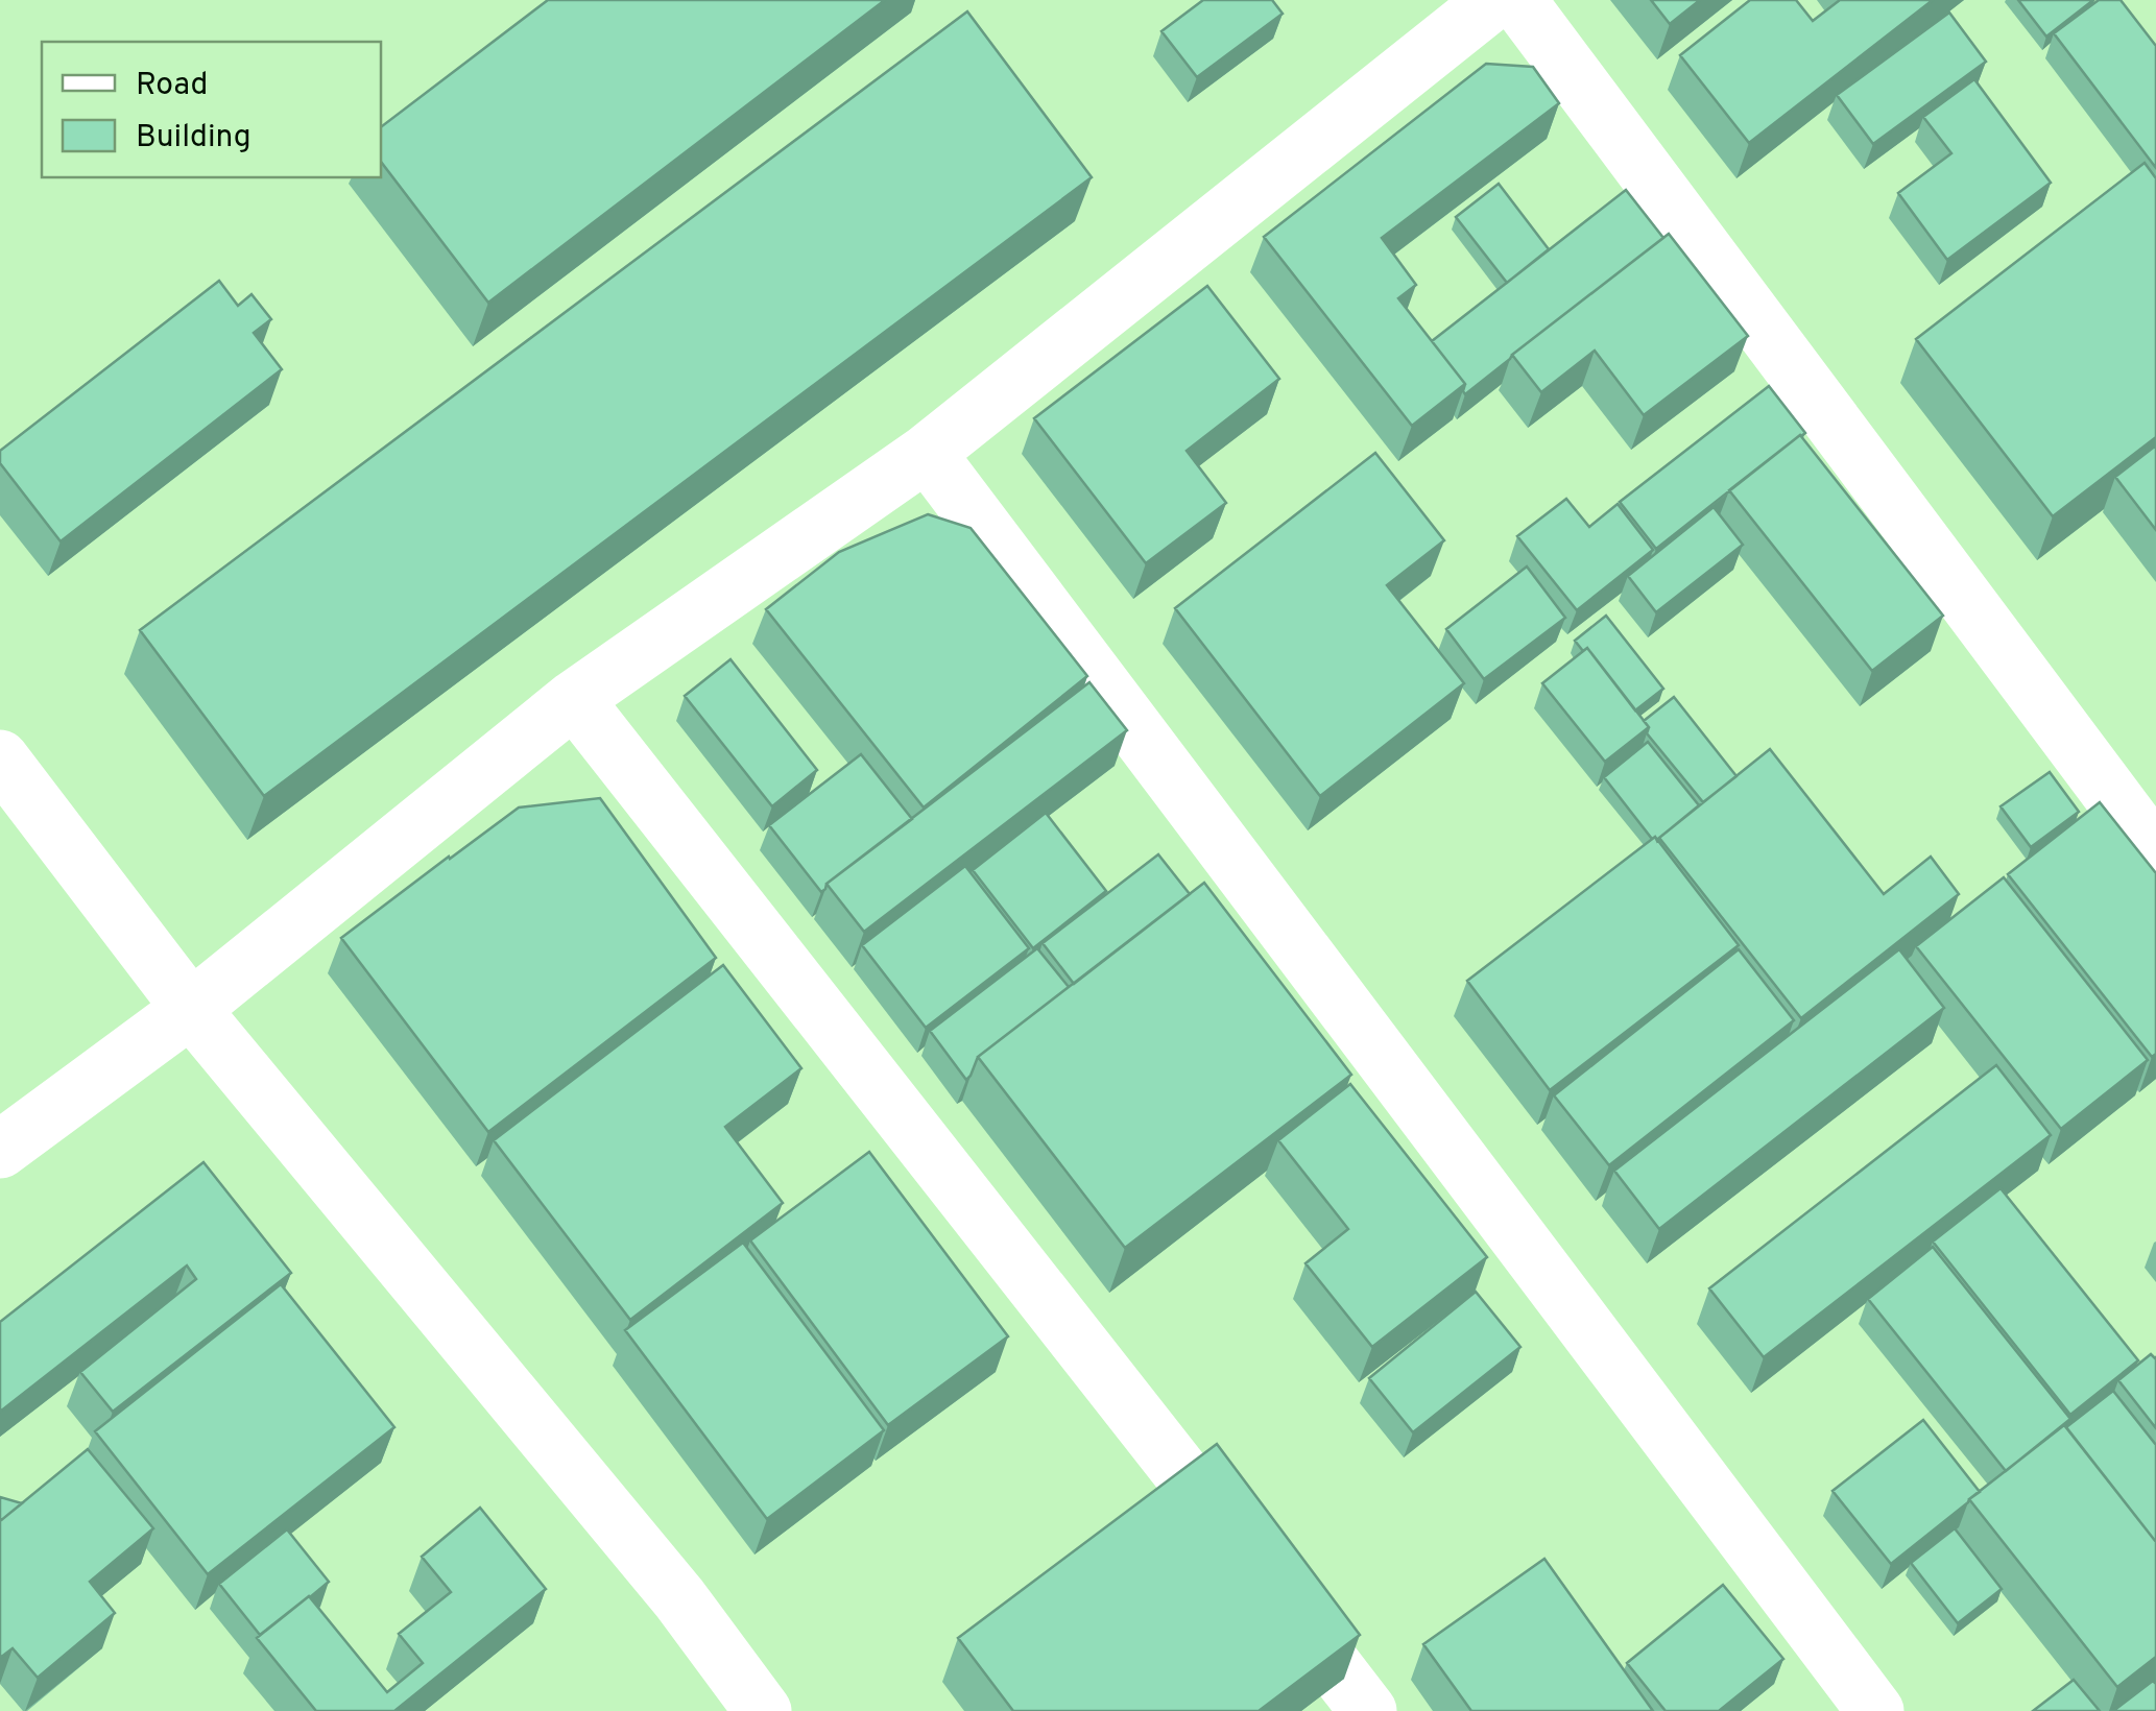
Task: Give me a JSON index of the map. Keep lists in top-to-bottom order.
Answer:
{
  "legend": ["Road", "Building"]
}
